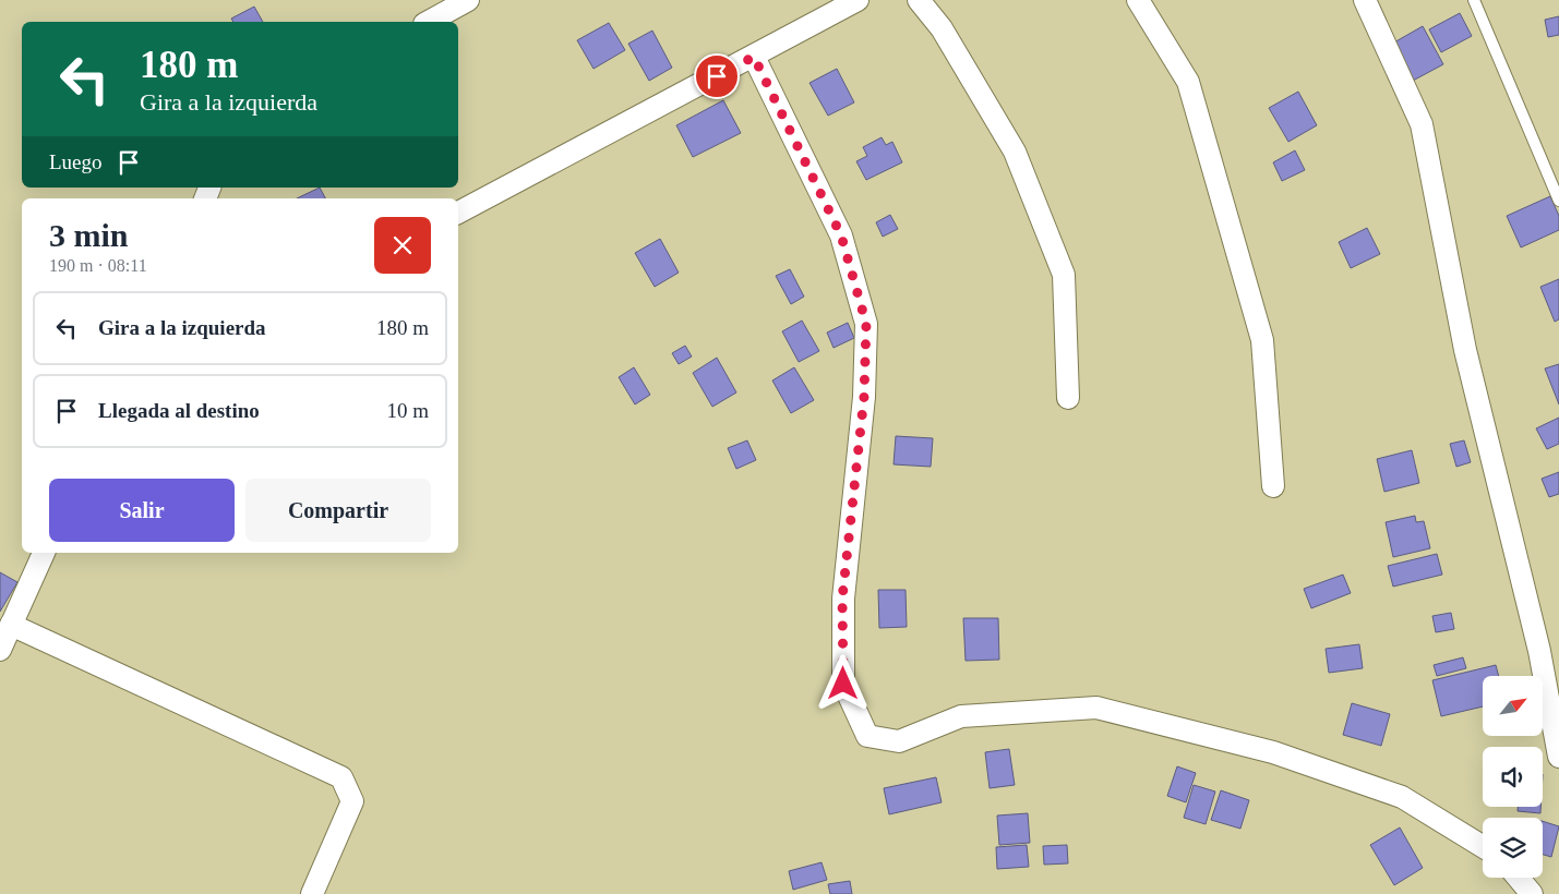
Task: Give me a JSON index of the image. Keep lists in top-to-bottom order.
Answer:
{
  "north": "top right",
  "page": {
    "turn": ["180 m", "Gira a la izquierda"],
    "then": "Luego",
    "heading": ["3 min", "190 m · 08:11"],
    "list": [
      {
        "name": "Gira a la izquierda",
        "value": "180 m"
      },
      {
        "name": "Llegada al destino",
        "value": "10 m"
      }
    ],
    "buttons": ["Salir", "Compartir"]
  }
}
